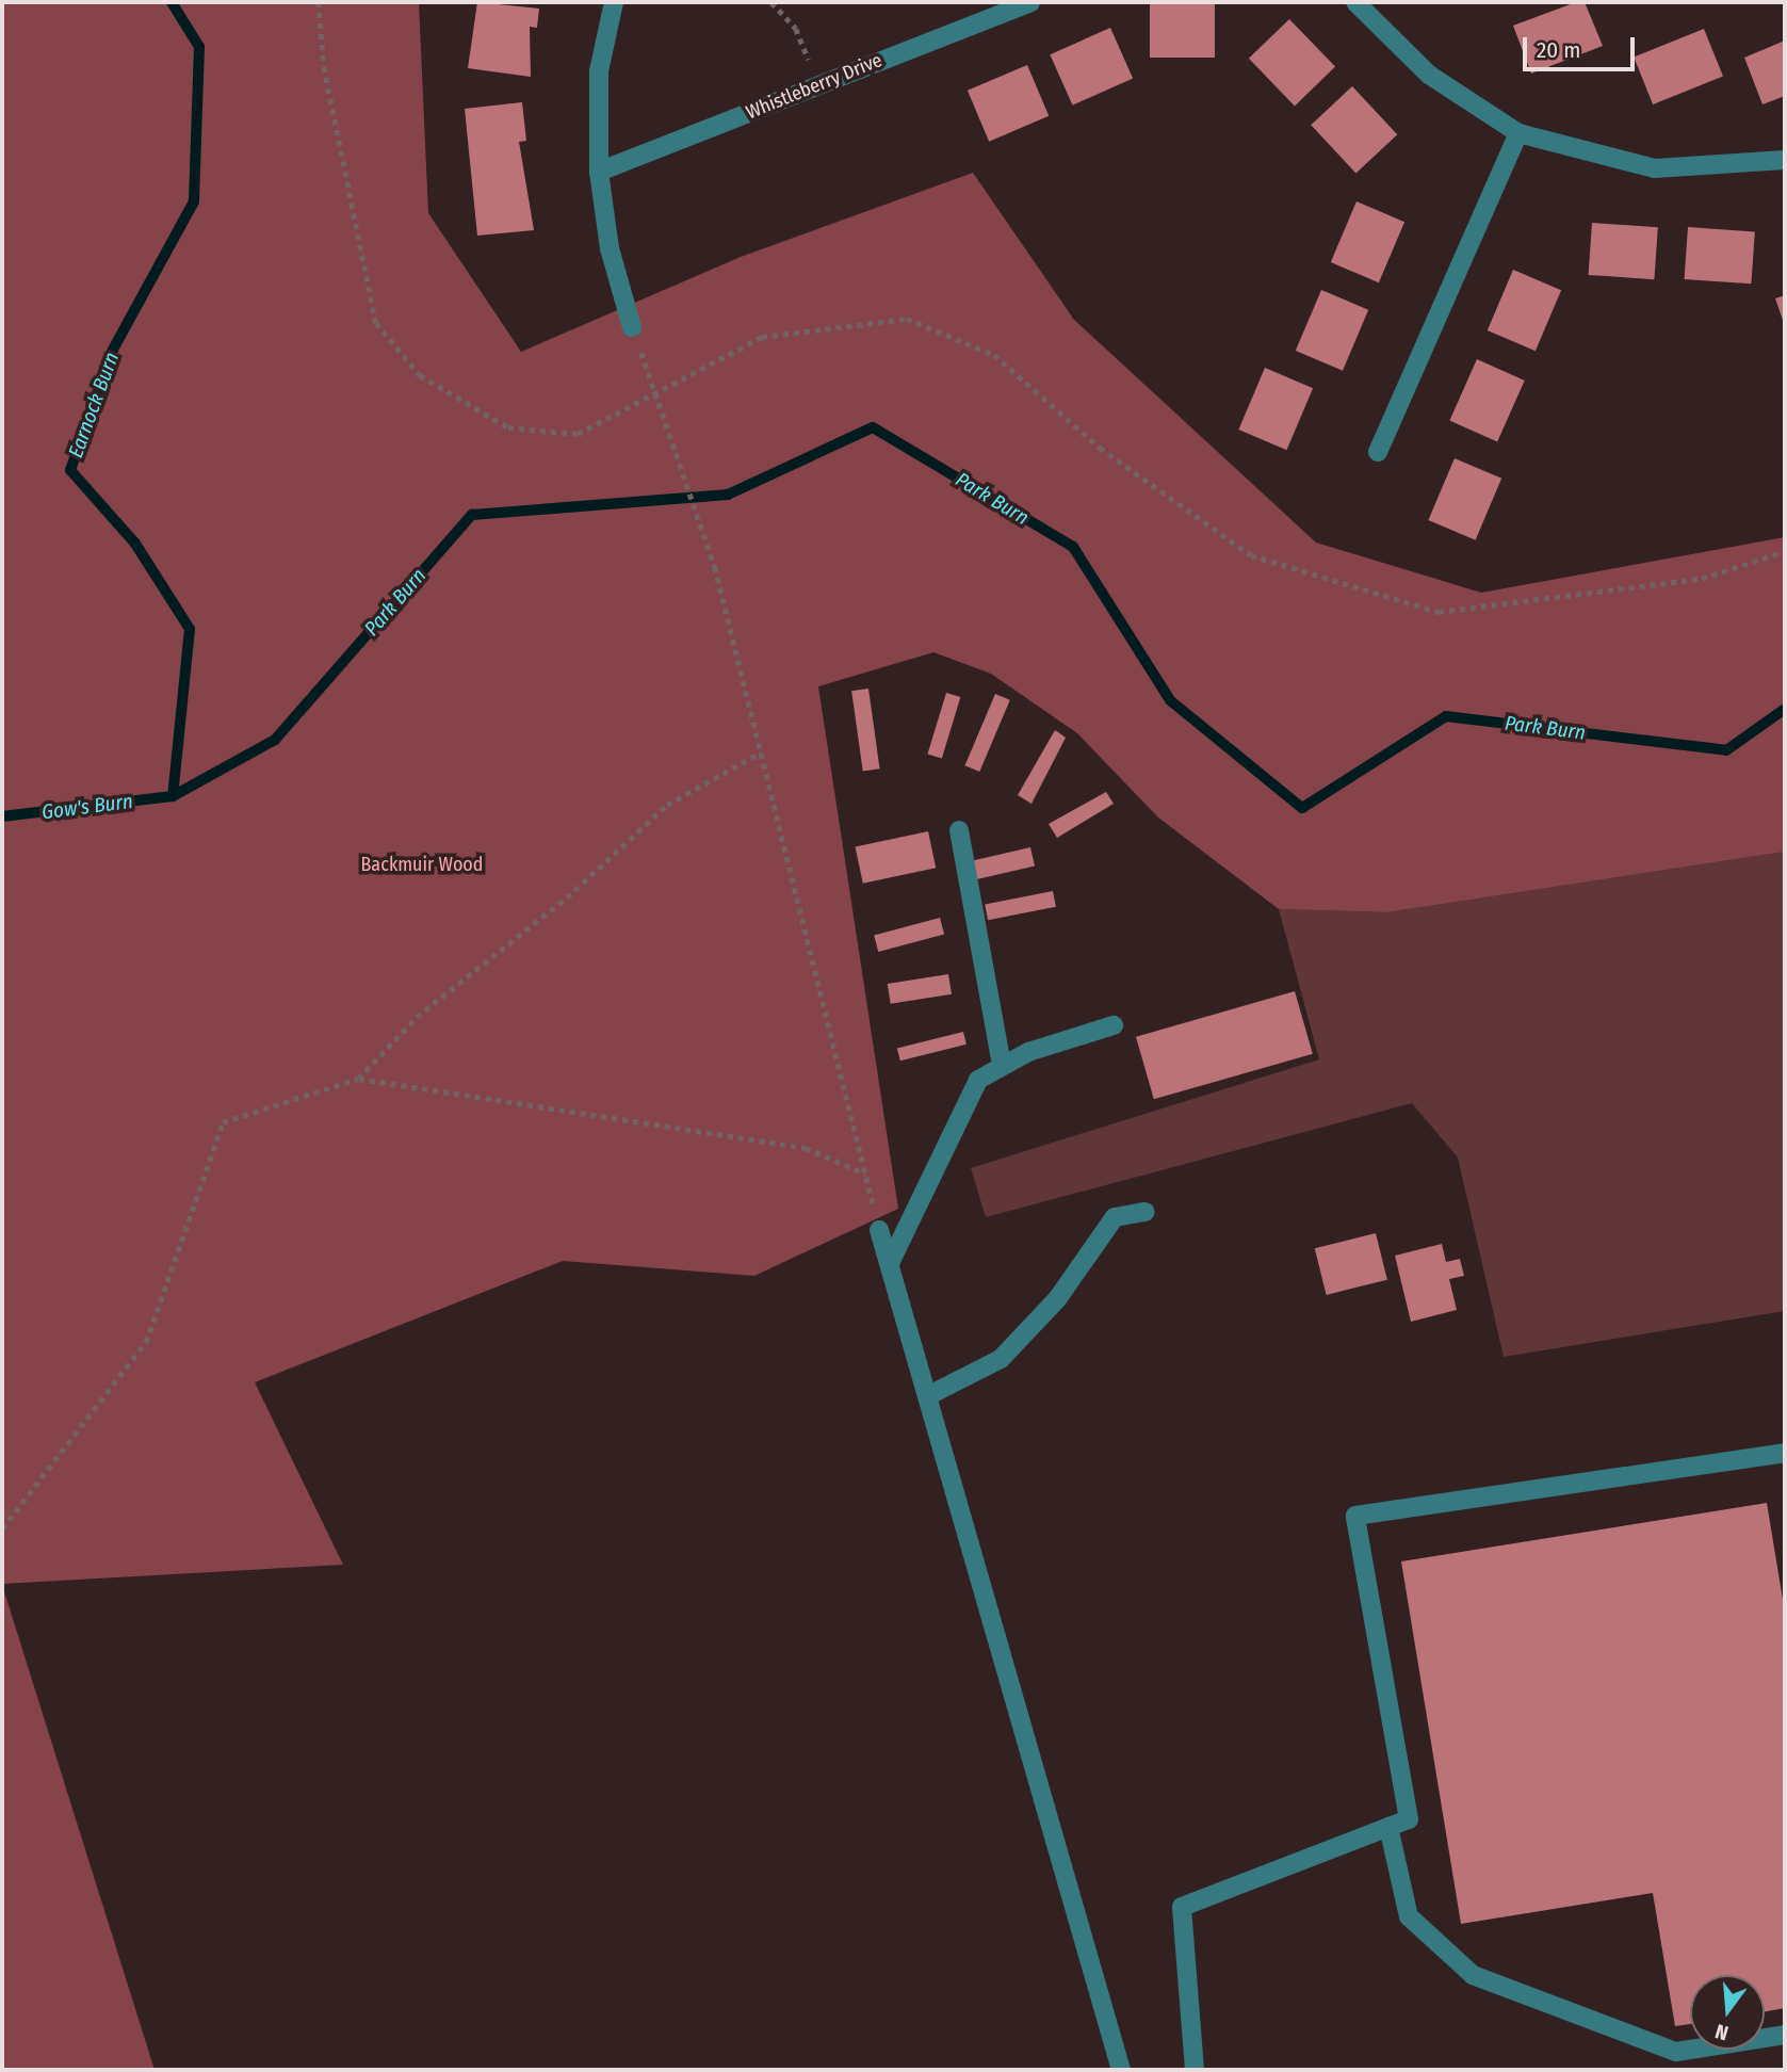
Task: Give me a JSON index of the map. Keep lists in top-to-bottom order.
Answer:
{
  "streets": {
    "street": ["Whistleberry Drive"]
  },
  "water": ["Earnock Burn", "Park Burn", "Gow's Burn"],
  "parks": ["Backmuir Wood"],
  "scale_bar": "20 m",
  "north": "bottom"
}
